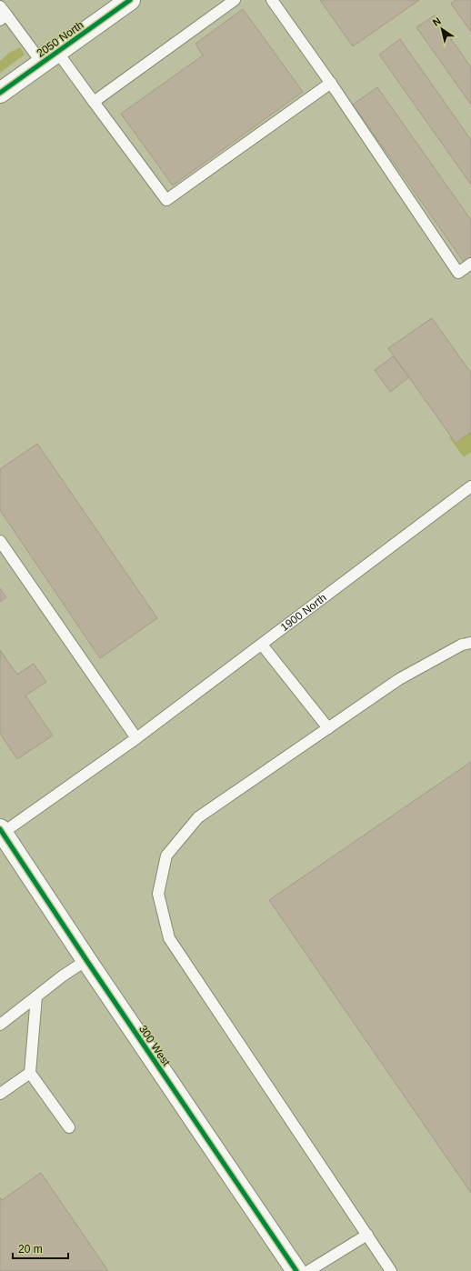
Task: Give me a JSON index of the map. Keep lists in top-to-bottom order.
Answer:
{
  "streets": {
    "street": ["2050 North", "300 West"],
    "lane": ["1900 North"]
  },
  "crossings": [
    ["1900 North", "300 West"]
  ],
  "scale_bar": "20 m",
  "north": "top left"
}
